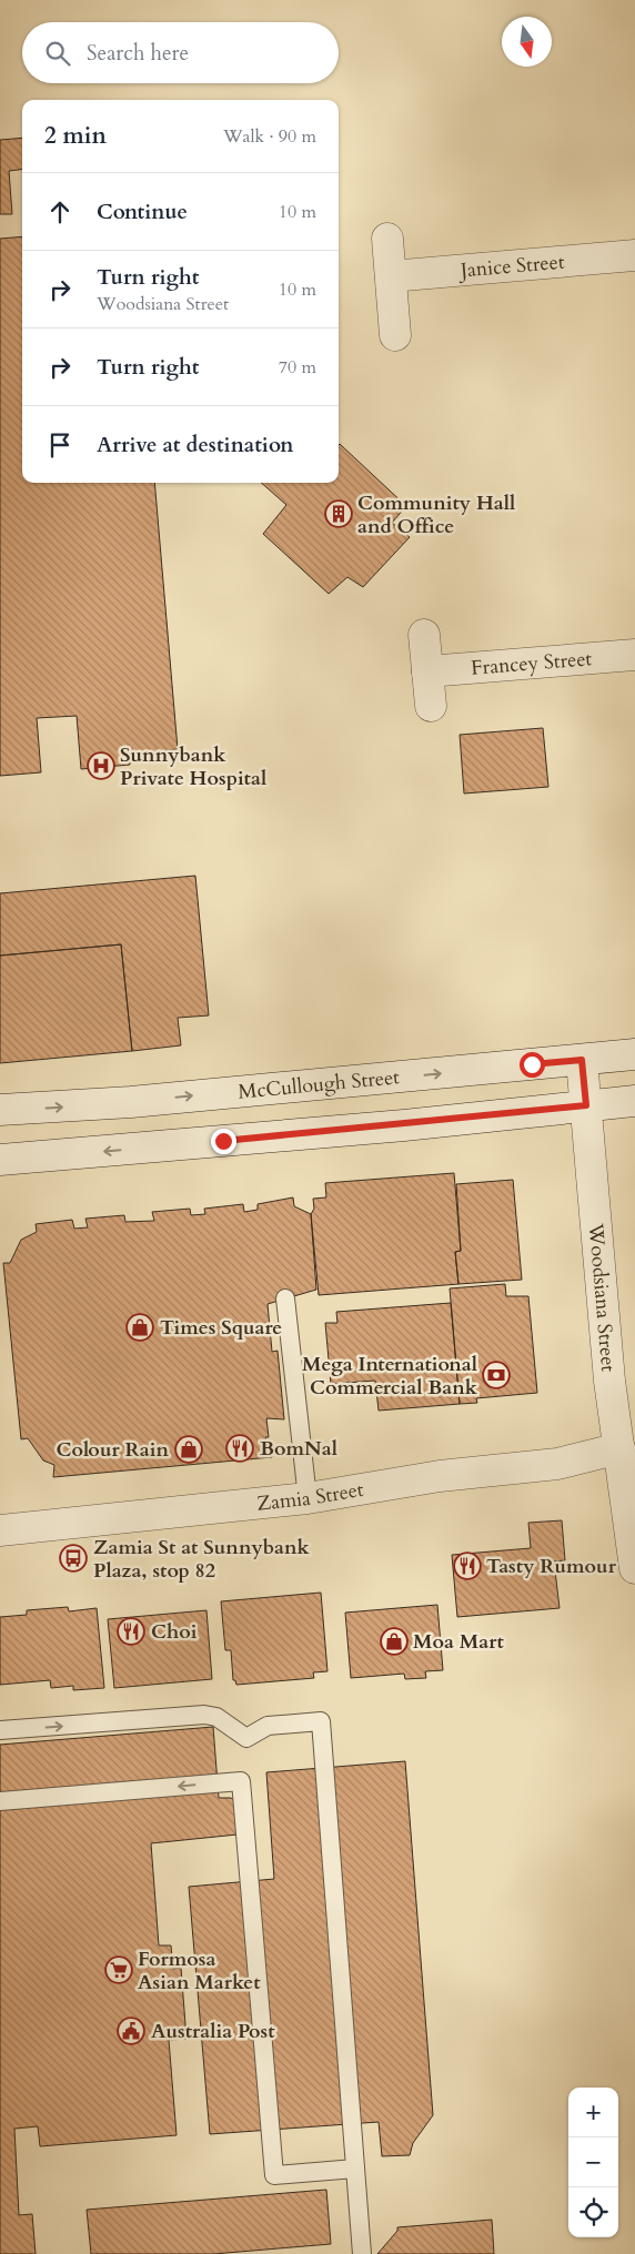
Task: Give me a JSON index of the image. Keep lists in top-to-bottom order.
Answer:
{
  "streets": {
    "street": [
      "Janice Street",
      "Francey Street",
      "McCullough Street",
      "Woodsiana Street",
      "Zamia Street"
    ]
  },
  "crossings": [
    ["McCullough Street", "Woodsiana Street"],
    ["Woodsiana Street", "Zamia Street"]
  ],
  "places": {
    "building": ["Community Hall and Office"],
    "hospital": ["Sunnybank Private Hospital"],
    "shop": ["Times Square", "Colour Rain", "Moa Mart"],
    "bank": ["Mega International Commercial Bank"],
    "restaurant": ["BomNal", "Tasty Rumour", "Choi"],
    "bus stop": ["Zamia St at Sunnybank Plaza, stop 82"],
    "supermarket": ["Formosa Asian Market"],
    "public building": ["Australia Post"]
  },
  "north": "bottom",
  "page": {
    "search": "Search here",
    "heading": ["2 min", "Walk · 90 m"],
    "list": [
      ["Continue", "10 m"],
      ["Turn right", "Woodsiana Street", "10 m"],
      ["Turn right", "70 m"],
      "Arrive at destination"
    ],
    "map_buttons": ["+", "−"]
  }
}
